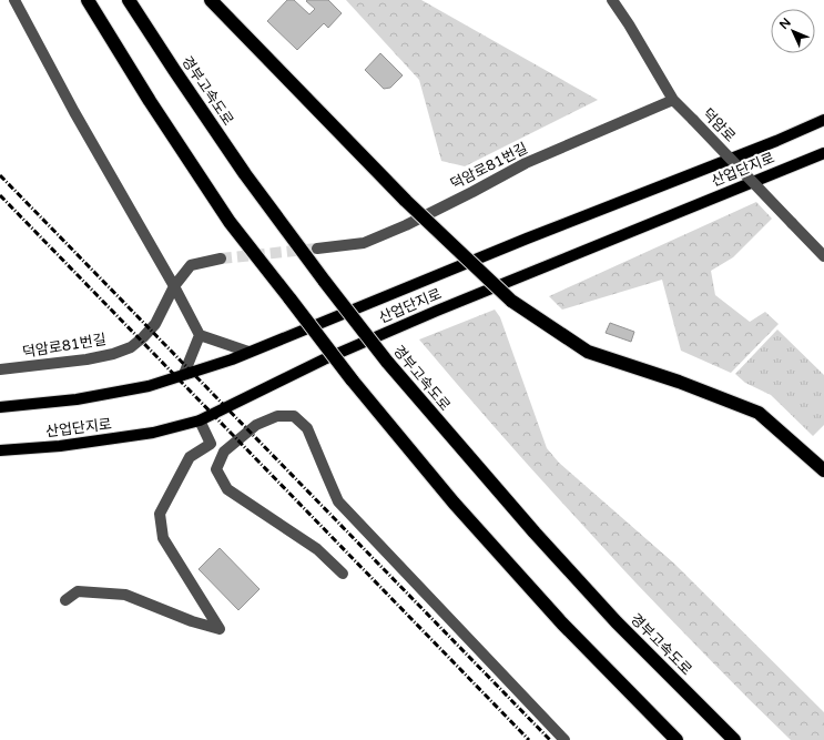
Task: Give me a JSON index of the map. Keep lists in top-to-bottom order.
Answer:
{
  "streets": {
    "highway": ["경부고속도로"],
    "main road": ["산업단지로"],
    "street": ["덕암로", "덕암로81번길"]
  },
  "crossings": [
    ["덕암로", "덕암로81번길"]
  ],
  "north": "top left"
}
